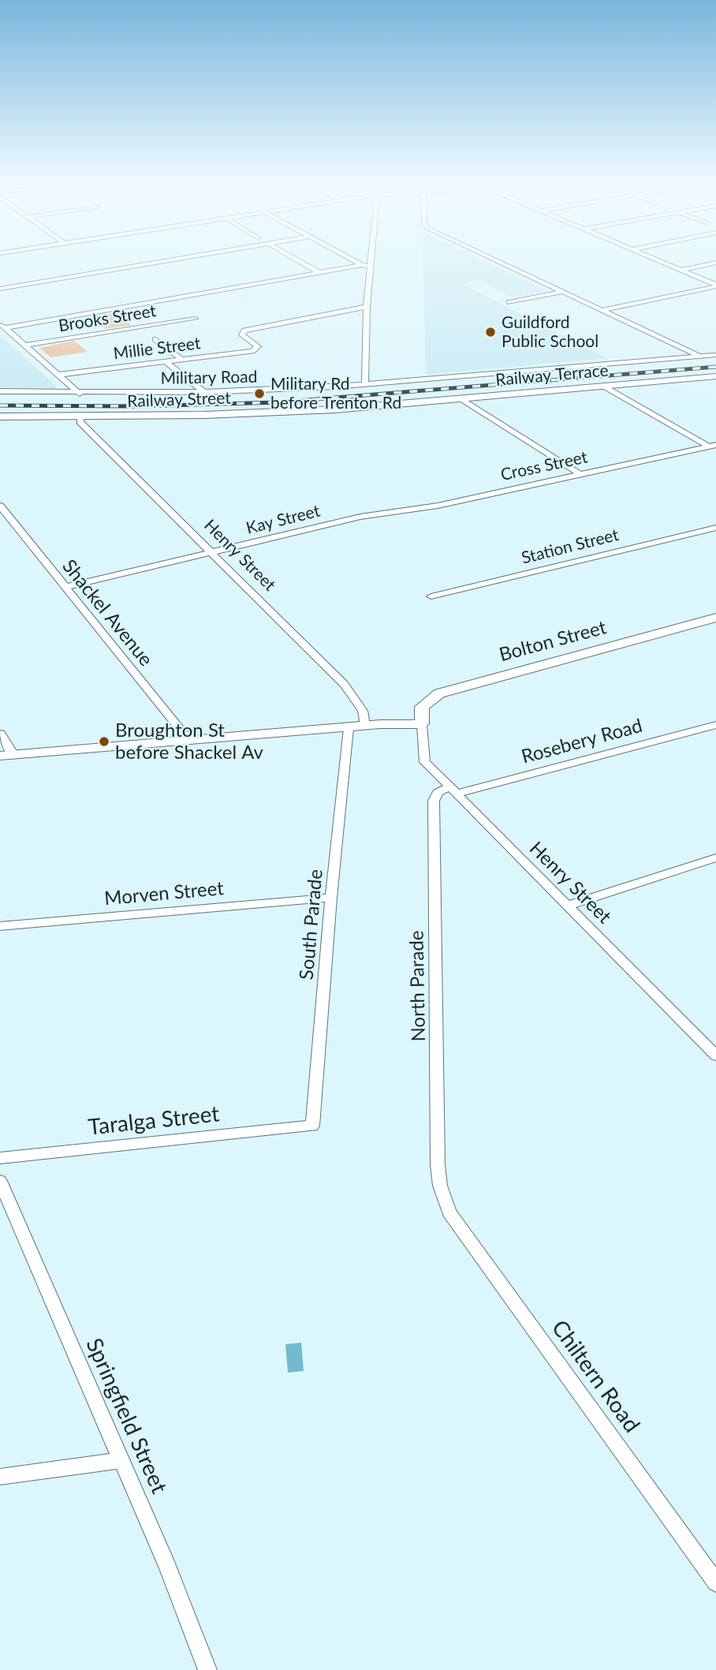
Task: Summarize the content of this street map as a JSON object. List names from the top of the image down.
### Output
{
  "streets": {
    "main road": ["Railway Terrace", "Railway Street", "Bolton Street"],
    "street": [
      "Brooks Street",
      "Millie Street",
      "Military Road",
      "Cross Street",
      "Kay Street",
      "Station Street",
      "Henry Street",
      "Shackel Avenue",
      "Rosebery Road",
      "Morven Street",
      "South Parade",
      "North Parade",
      "Taralga Street",
      "Chiltern Road",
      "Springfield Street"
    ]
  },
  "crossings": [
    ["Railway Terrace", "Railway Street"],
    ["Railway Street", "Henry Street"],
    ["Cross Street", "Kay Street"],
    ["Kay Street", "Henry Street"],
    ["Kay Street", "Shackel Avenue"],
    ["Henry Street", "Bolton Street"],
    ["Henry Street", "Rosebery Road"],
    ["Henry Street", "North Parade"],
    ["Rosebery Road", "North Parade"],
    ["Morven Street", "South Parade"],
    ["South Parade", "Taralga Street"],
    ["North Parade", "Chiltern Road"]
  ],
  "places": ["Guildford Public School", "Military Rd before Trenton Rd", "Broughton St before Shackel Av"]
}
